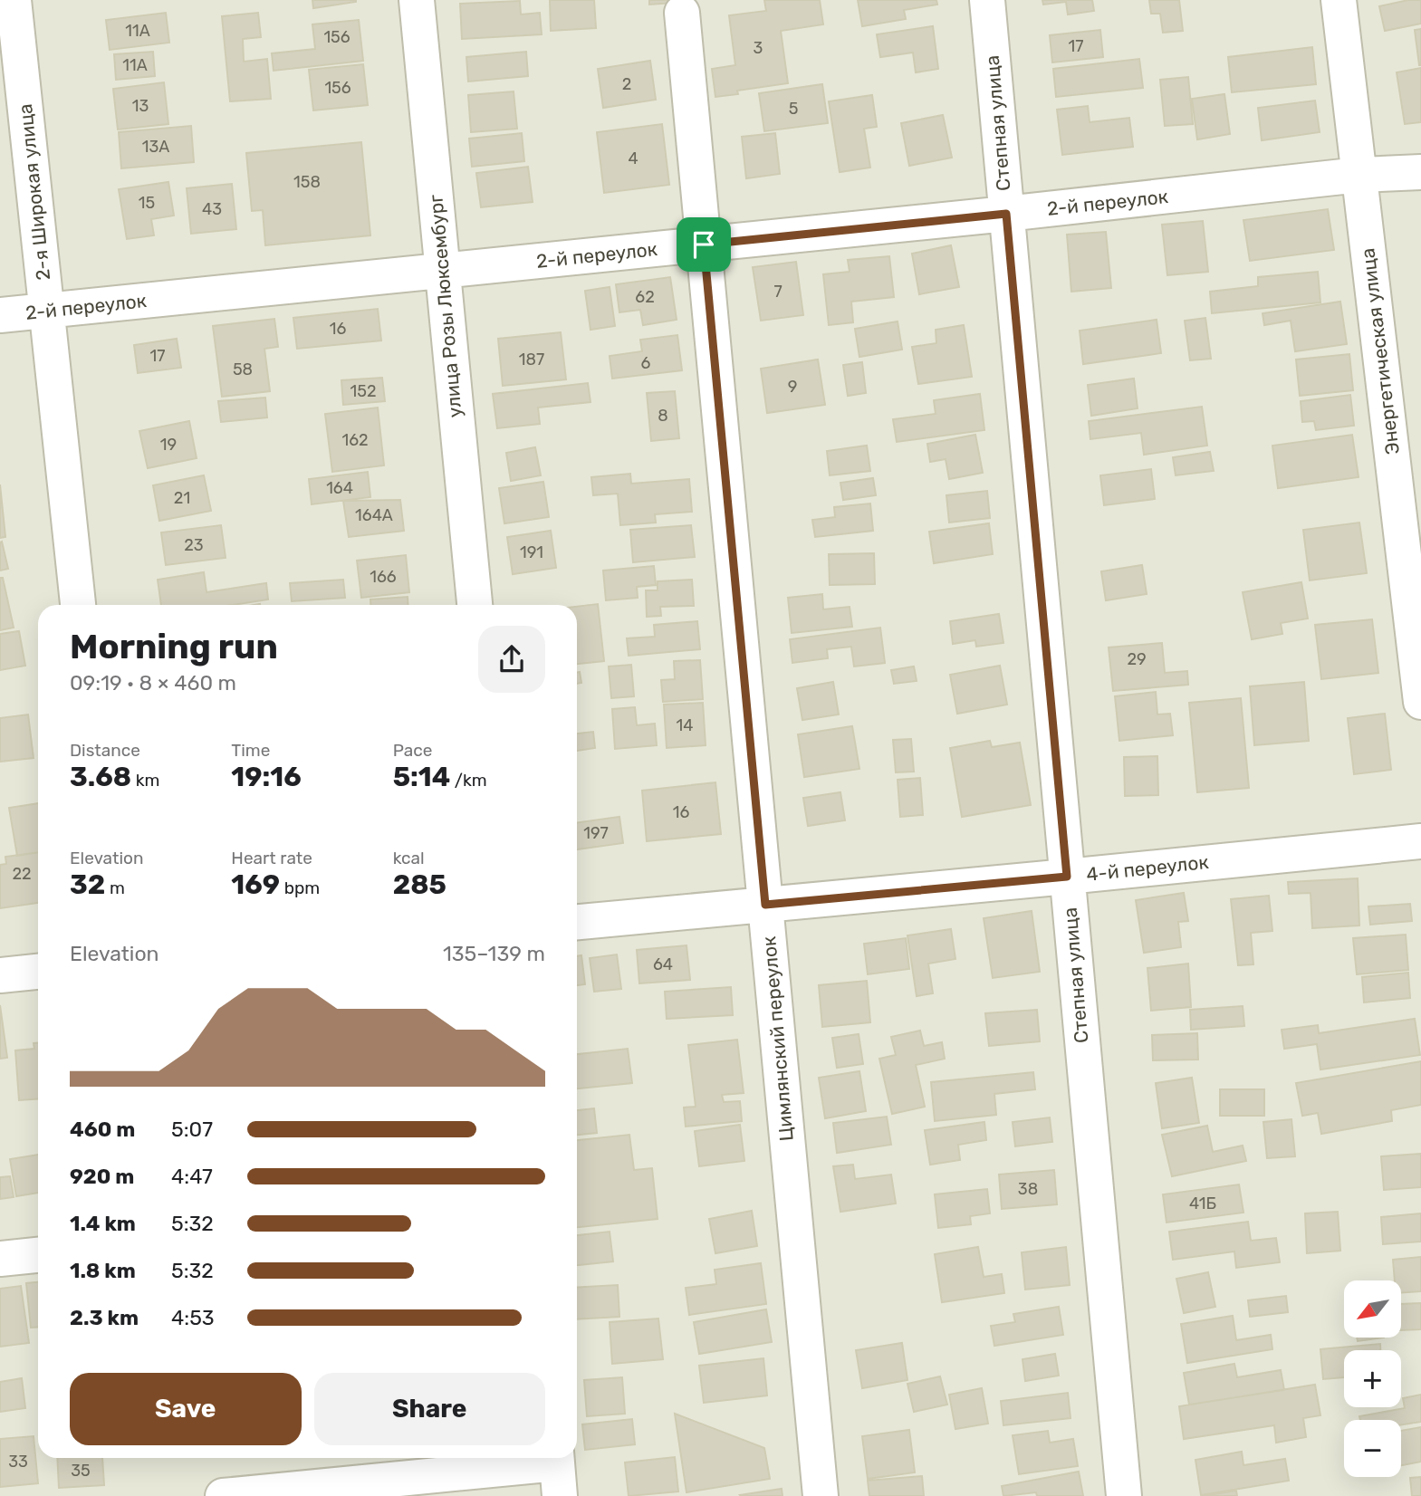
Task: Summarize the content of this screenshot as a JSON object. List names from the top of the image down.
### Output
{
  "streets": {
    "street": [
      "Степная улица",
      "2-я Широкая улица",
      "2-й переулок",
      "улица Розы Люксембург",
      "Энергетическая улица",
      "4-й переулок",
      "Цимлянский переулок"
    ]
  },
  "crossings": [
    ["Степная улица", "2-й переулок"],
    ["Степная улица", "4-й переулок"],
    ["2-я Широкая улица", "2-й переулок"],
    ["2-й переулок", "улица Розы Люксембург"],
    ["2-й переулок", "Энергетическая улица"],
    ["2-й переулок", "Цимлянский переулок"],
    ["4-й переулок", "Цимлянский переулок"]
  ],
  "house_numbers": [
    "11А",
    "156",
    "17",
    "3",
    "11А",
    "2",
    "156",
    "13",
    "5",
    "13А",
    "4",
    "158",
    "15",
    "43",
    "7",
    "62",
    "16",
    "17",
    "187",
    "6",
    "58",
    "9",
    "152",
    "8",
    "162",
    "19",
    "164",
    "21",
    "164А",
    "23",
    "191",
    "166",
    "29",
    "14",
    "16",
    "197",
    "22",
    "64",
    "38",
    "41Б",
    "33",
    "35"
  ],
  "north": "bottom left",
  "page": {
    "heading": ["Morning run", "09:19 · 8 × 460 m"],
    "stats": [
      ["Distance", "3.68 km"],
      ["Time", "19:16"],
      ["Pace", "5:14 /km"],
      ["Elevation", "32 m"],
      ["Heart rate", "169 bpm"],
      ["kcal", "285"]
    ],
    "chart": ["Elevation", "135–139 m"],
    "list": [
      {
        "name": "460 m",
        "note": "5:07"
      },
      {
        "name": "920 m",
        "note": "4:47"
      },
      {
        "name": "1.4 km",
        "note": "5:32"
      },
      {
        "name": "1.8 km",
        "note": "5:32"
      },
      {
        "name": "2.3 km",
        "note": "4:53"
      }
    ],
    "map_buttons": ["+", "−"],
    "buttons": ["Save", "Share"]
  }
}
